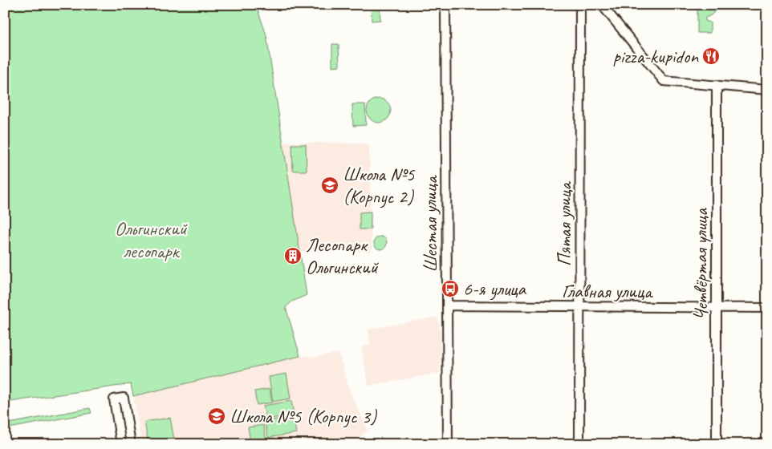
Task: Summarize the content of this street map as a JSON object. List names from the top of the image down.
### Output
{
  "streets": {
    "street": [
      "Шестая улица",
      "Пятая улица",
      "Четвёртая улица",
      "Главная улица"
    ]
  },
  "crossings": [
    ["Шестая улица", "Главная улица"],
    ["Пятая улица", "Главная улица"],
    ["Четвёртая улица", "Главная улица"]
  ],
  "parks": ["Ольгинский лесопарк"],
  "places": {
    "restaurant": ["pizza-kupidon"],
    "school or university": ["Школа №5 (Корпус 2)", "Школа №5 (Корпус 3)"],
    "building": ["Лесопарк Ольгинский"],
    "bus stop": ["6-я улица"]
  }
}
